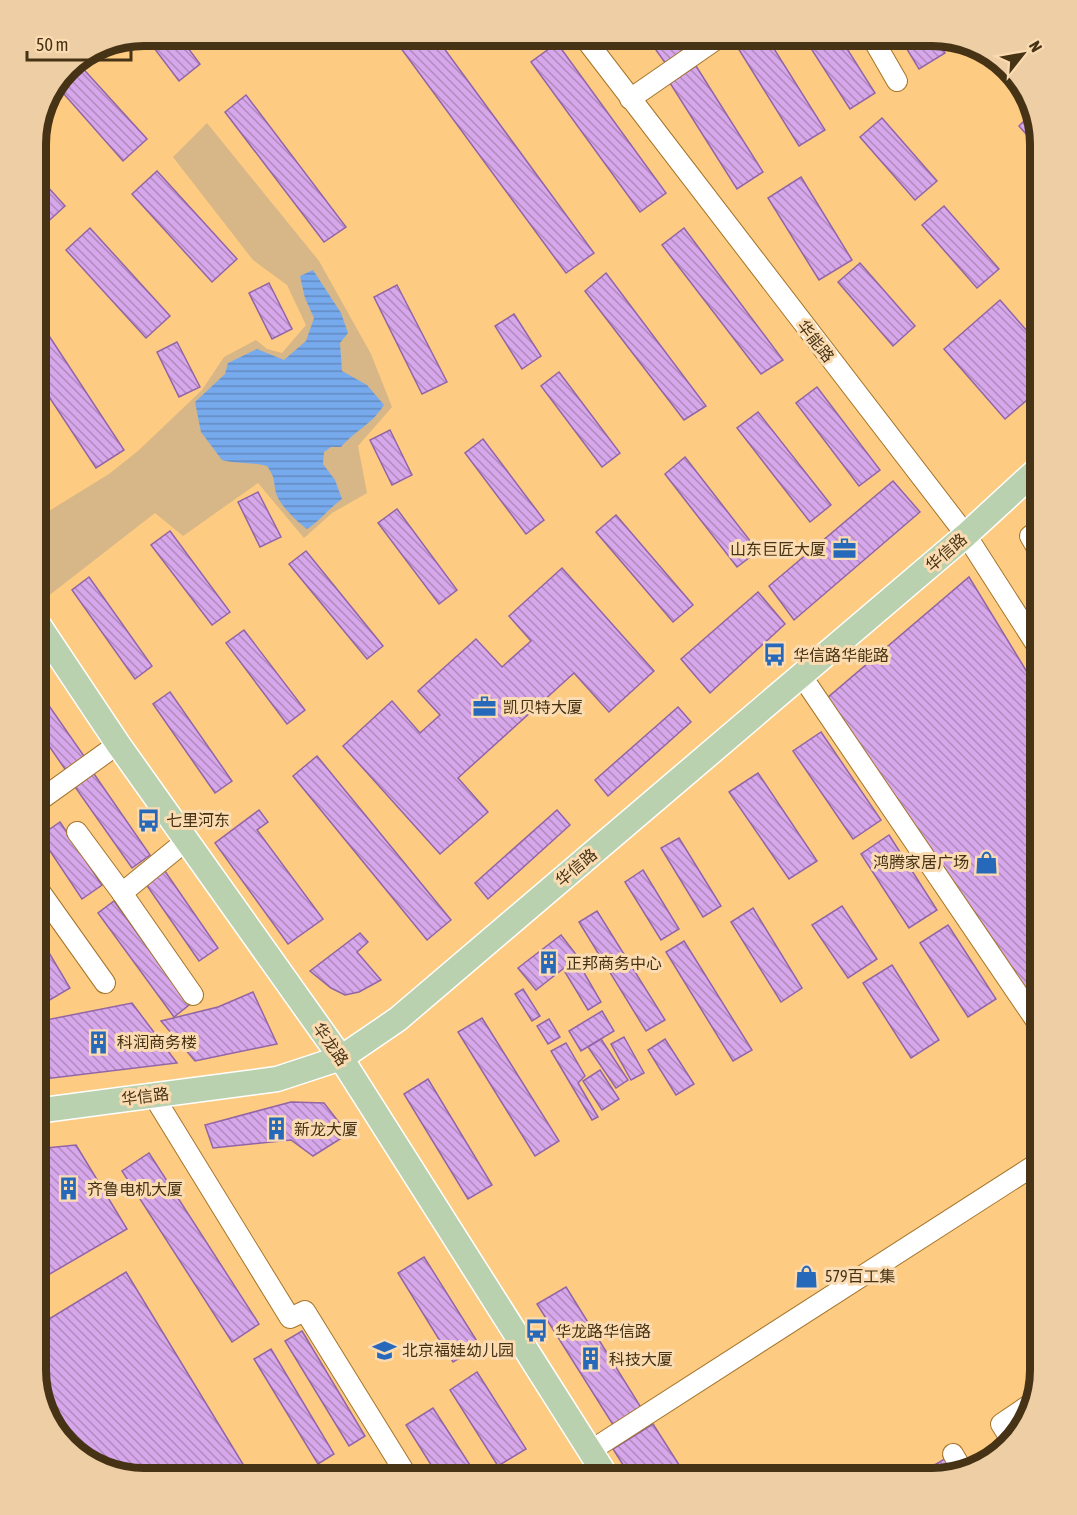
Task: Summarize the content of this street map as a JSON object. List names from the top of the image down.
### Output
{
  "streets": {
    "main road": ["华信路", "华龙路"],
    "street": ["华能路"]
  },
  "crossings": [
    ["华能路", "华信路"],
    ["华信路", "华龙路"]
  ],
  "places": {
    "office": ["山东巨匠大厦", "凯贝特大厦"],
    "bus stop": ["华信路华能路", "七里河东", "华龙路华信路"],
    "shop": ["鸿腾家居广场", "579百工集"],
    "building": [
      "正邦商务中心",
      "科润商务楼",
      "新龙大厦",
      "齐鲁电机大厦",
      "科技大厦"
    ],
    "school or university": ["北京福娃幼儿园"]
  },
  "scale_bar": "50 m",
  "north": "top right"
}
